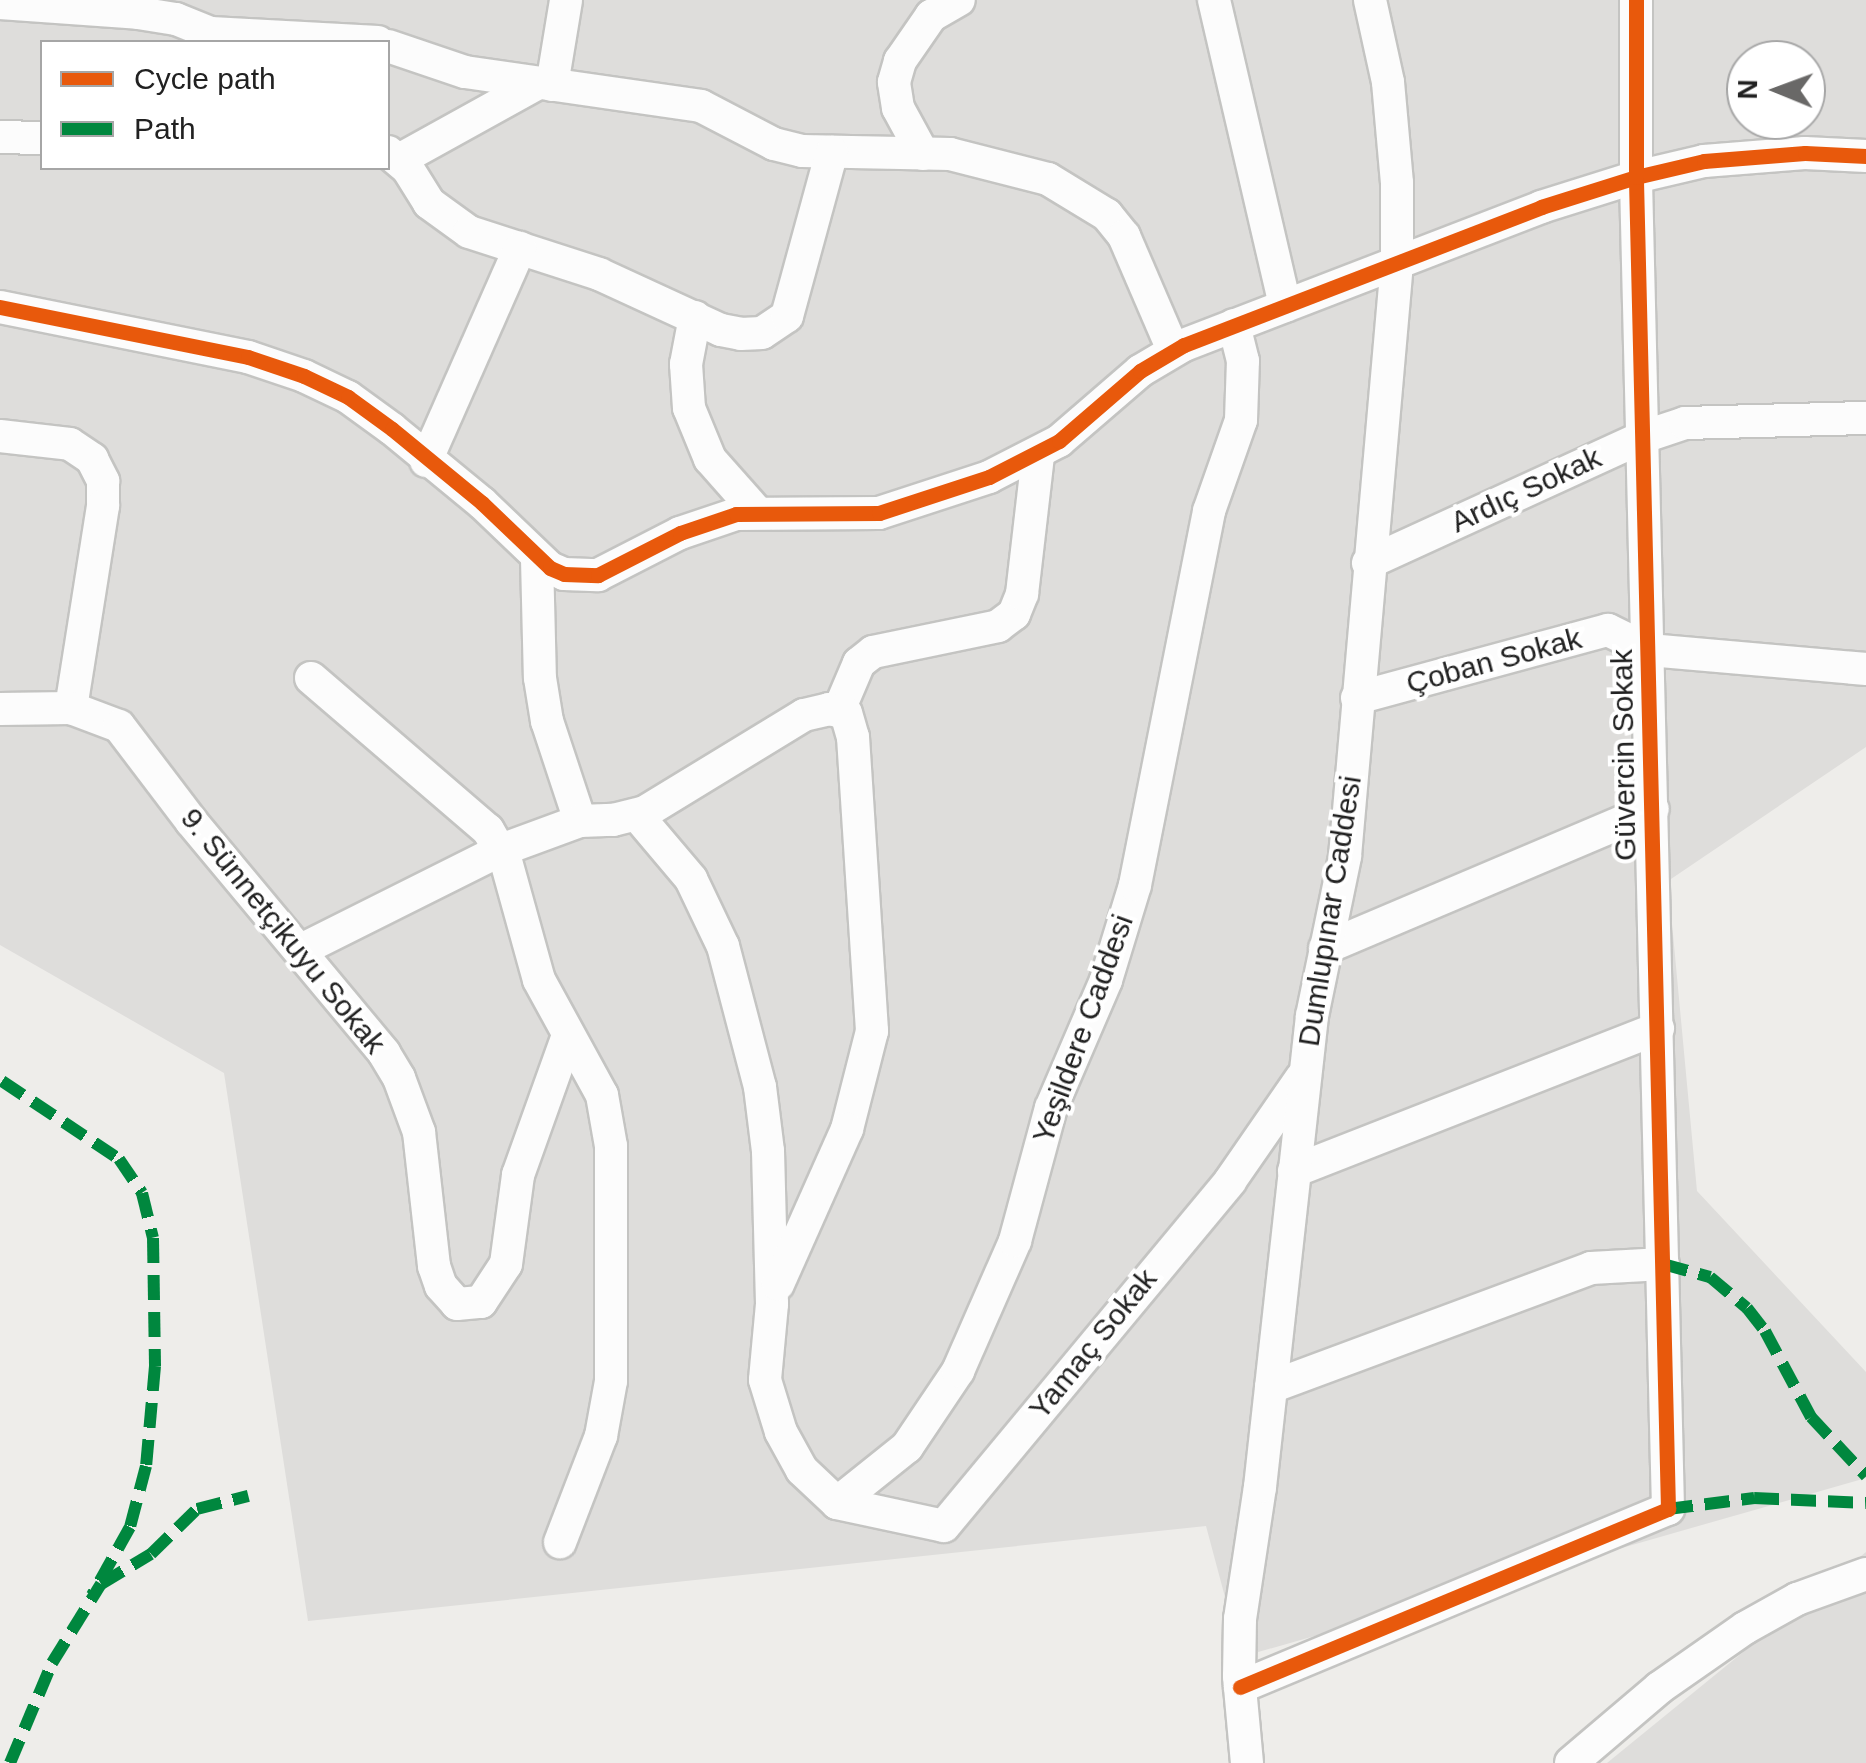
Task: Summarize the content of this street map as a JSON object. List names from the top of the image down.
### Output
{
  "streets": {
    "street": [
      "Ardıç Sokak",
      "Çoban Sokak",
      "Güvercin Sokak",
      "Dumlupınar Caddesi",
      "9. Sünnetçikuyu Sokak",
      "Yeşildere Caddesi",
      "Yamaç Sokak"
    ]
  },
  "crossings": [
    ["Ardıç Sokak", "Güvercin Sokak"],
    ["Ardıç Sokak", "Dumlupınar Caddesi"],
    ["Çoban Sokak", "Güvercin Sokak"],
    ["Çoban Sokak", "Dumlupınar Caddesi"],
    ["Güvercin Sokak", "Dumlupınar Caddesi"],
    ["Dumlupınar Caddesi", "Yamaç Sokak"],
    ["Yeşildere Caddesi", "Yamaç Sokak"]
  ],
  "legend": ["Cycle path", "Path"],
  "north": "left"
}
